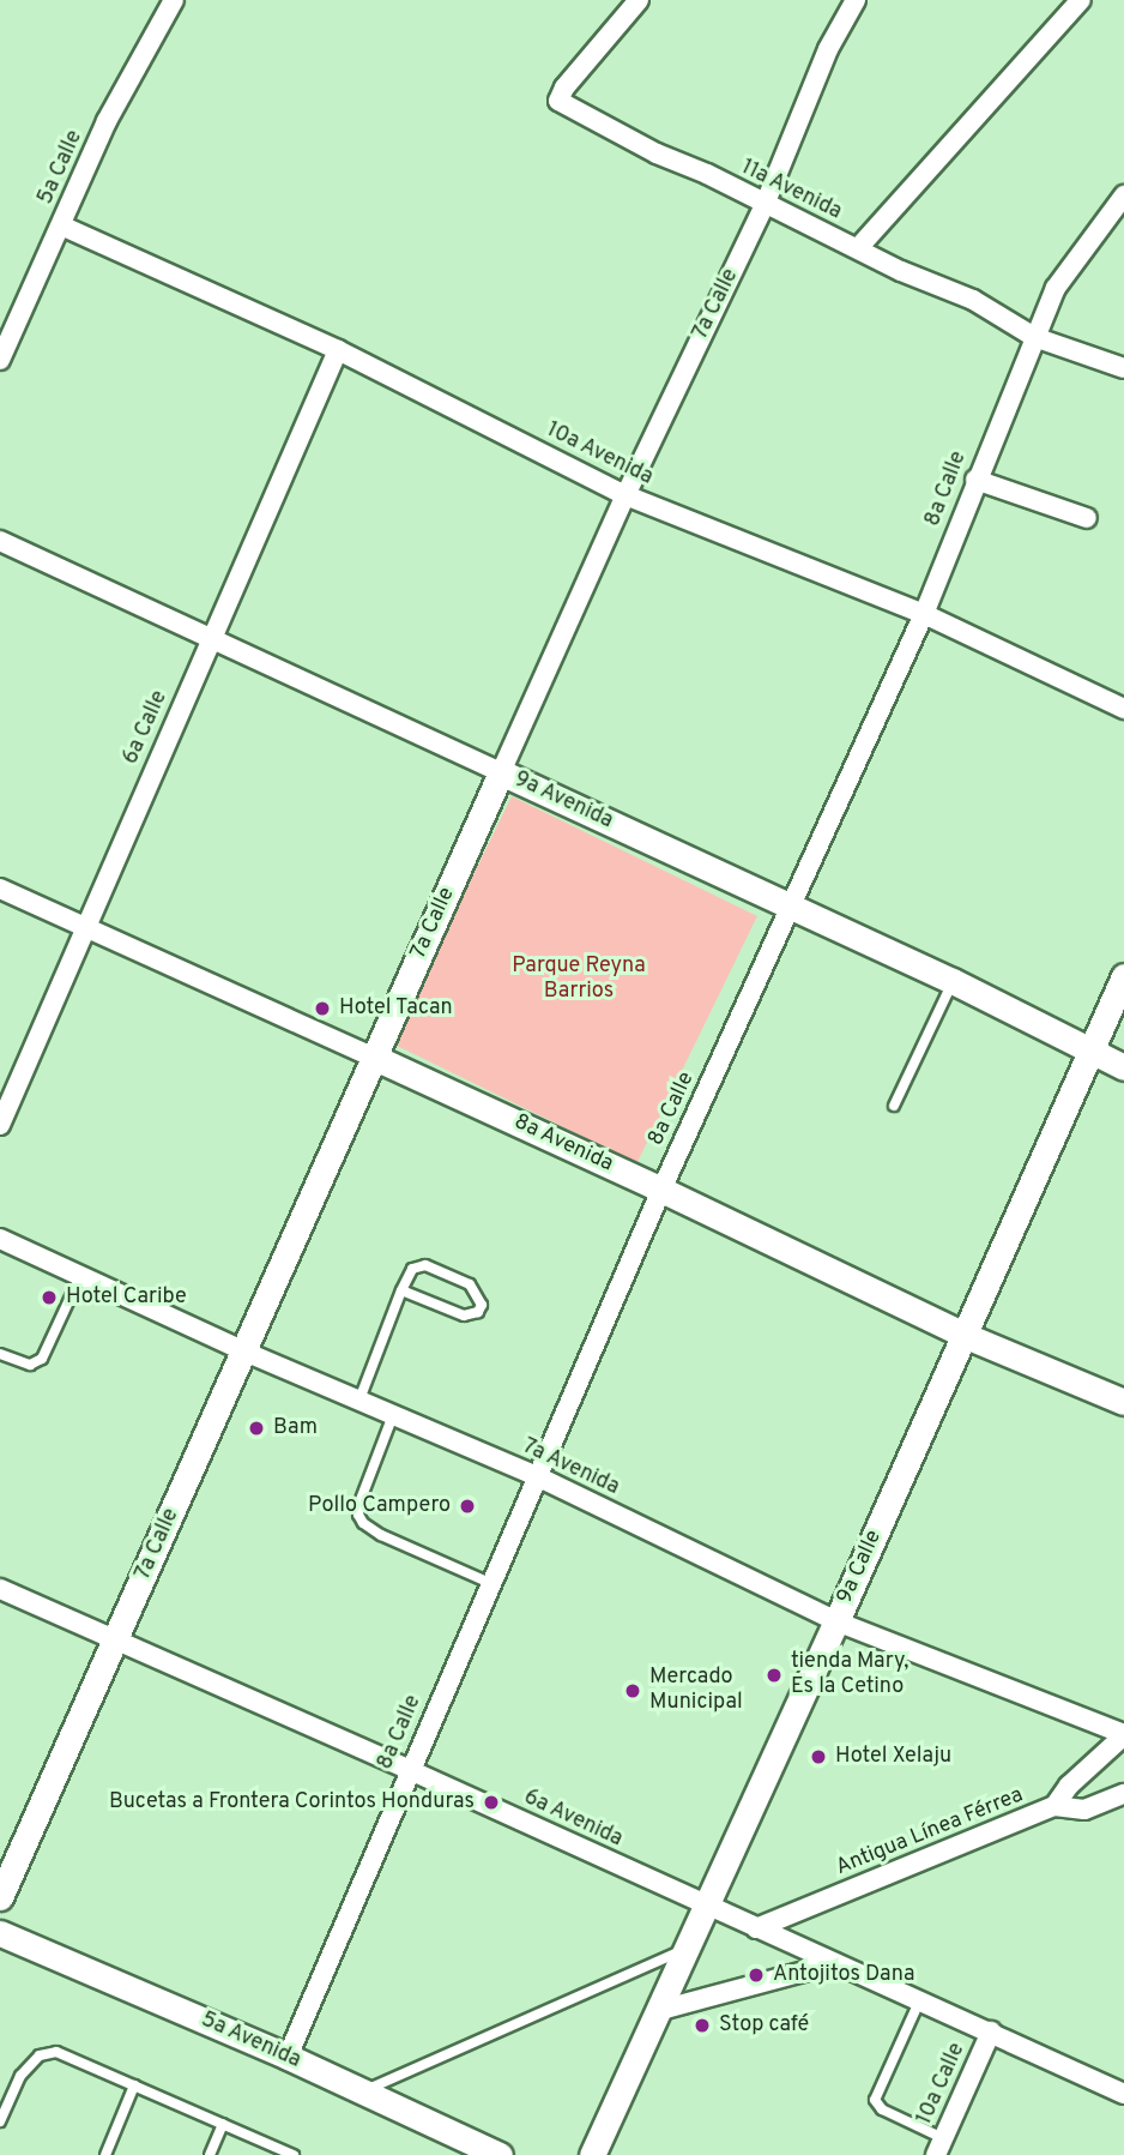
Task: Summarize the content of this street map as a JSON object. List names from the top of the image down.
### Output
{
  "streets": {
    "street": [
      "5a Calle",
      "11a Avenida",
      "7a Calle",
      "10a Avenida",
      "8a Calle",
      "6a Calle",
      "9a Avenida",
      "8a Avenida",
      "7a Avenida",
      "9a Calle",
      "6a Avenida",
      "Antigua Línea Férrea",
      "5a Avenida",
      "10a Calle"
    ]
  },
  "crossings": [
    ["5a Calle", "10a Avenida"],
    ["11a Avenida", "7a Calle"],
    ["11a Avenida", "8a Calle"],
    ["7a Calle", "10a Avenida"],
    ["7a Calle", "9a Avenida"],
    ["7a Calle", "8a Avenida"],
    ["7a Calle", "7a Avenida"],
    ["7a Calle", "6a Avenida"],
    ["10a Avenida", "8a Calle"],
    ["10a Avenida", "6a Calle"],
    ["8a Calle", "9a Avenida"],
    ["8a Calle", "8a Avenida"],
    ["8a Calle", "7a Avenida"],
    ["8a Calle", "6a Avenida"],
    ["8a Calle", "5a Avenida"],
    ["6a Calle", "9a Avenida"],
    ["6a Calle", "8a Avenida"],
    ["9a Avenida", "9a Calle"],
    ["8a Avenida", "9a Calle"],
    ["7a Avenida", "9a Calle"],
    ["9a Calle", "6a Avenida"],
    ["6a Avenida", "Antigua Línea Férrea"],
    ["6a Avenida", "10a Calle"]
  ],
  "parks": ["Parque Reyna Barrios"],
  "places": [
    "Hotel Tacan",
    "Hotel Caribe",
    "Bam",
    "Pollo Campero",
    "tienda Mary, Es la Cetino",
    "Mercado Municipal",
    "Hotel Xelaju",
    "Bucetas a Frontera Corintos Honduras",
    "Antojitos Dana",
    "Stop café"
  ]
}
